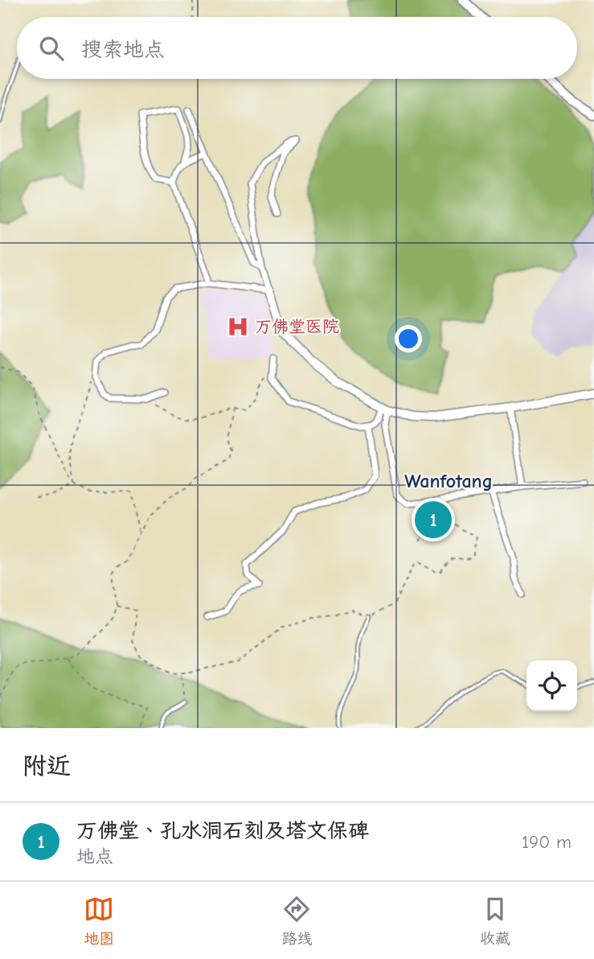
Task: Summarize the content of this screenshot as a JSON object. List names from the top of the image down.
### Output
{
  "districts": ["Wanfotang"],
  "places": {
    "hospital": ["万佛堂医院"]
  },
  "page": {
    "search": "搜索地点",
    "pins": "1",
    "heading": "附近",
    "list": [
      {
        "mark": "1",
        "name": "万佛堂、孔水洞石刻及塔文保碑",
        "note": "地点",
        "value": "190 m"
      }
    ],
    "nav": ["地图", "路线", "收藏"]
  }
}
